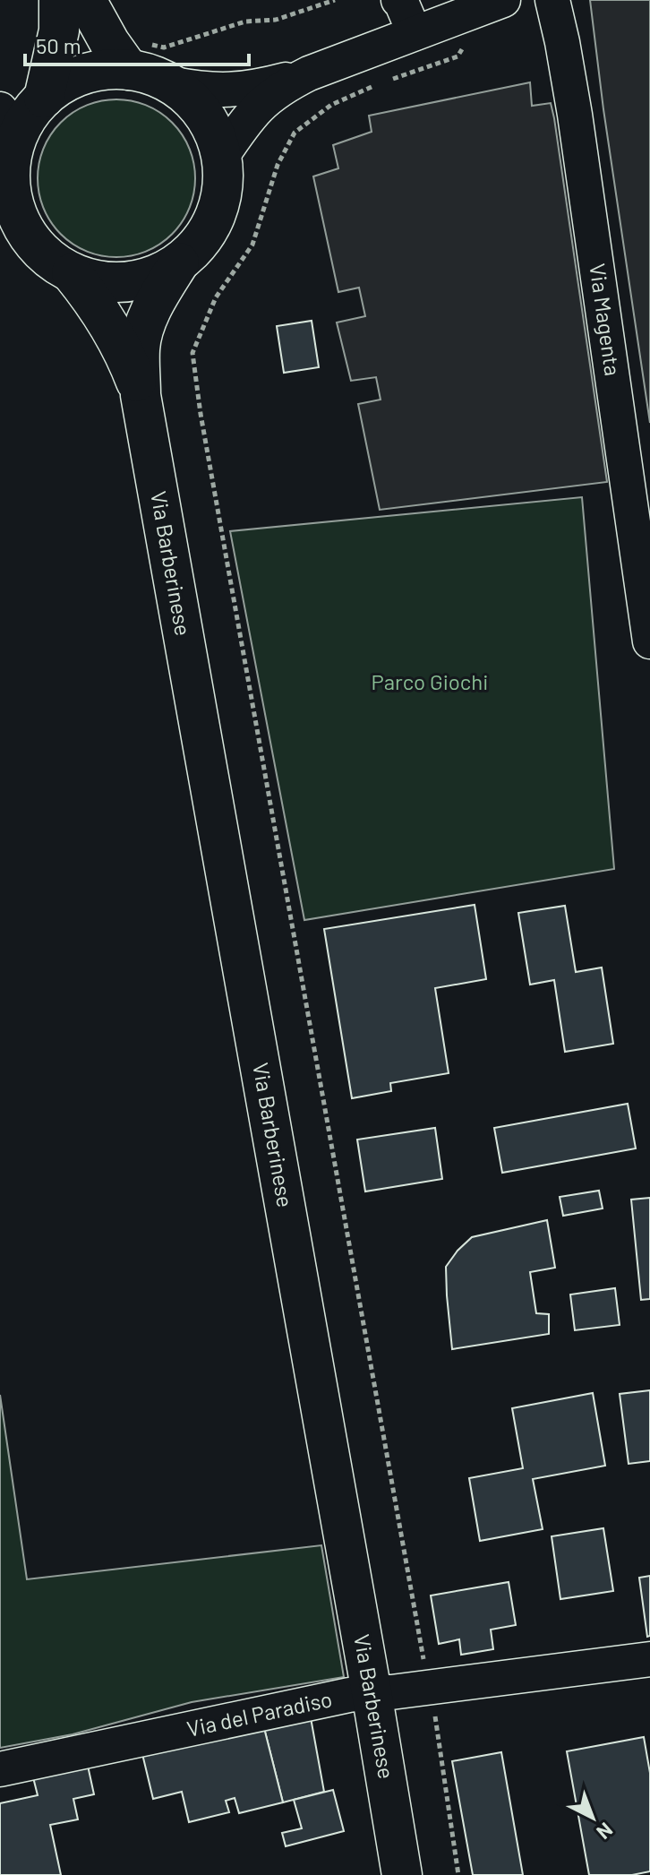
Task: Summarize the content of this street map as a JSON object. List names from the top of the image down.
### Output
{
  "streets": {
    "main road": ["Via Barberinese"],
    "street": ["Via Magenta", "Via del Paradiso"]
  },
  "crossings": [
    ["Via Barberinese", "Via del Paradiso"]
  ],
  "parks": ["Parco Giochi"],
  "scale_bar": "50 m",
  "north": "bottom right"
}
